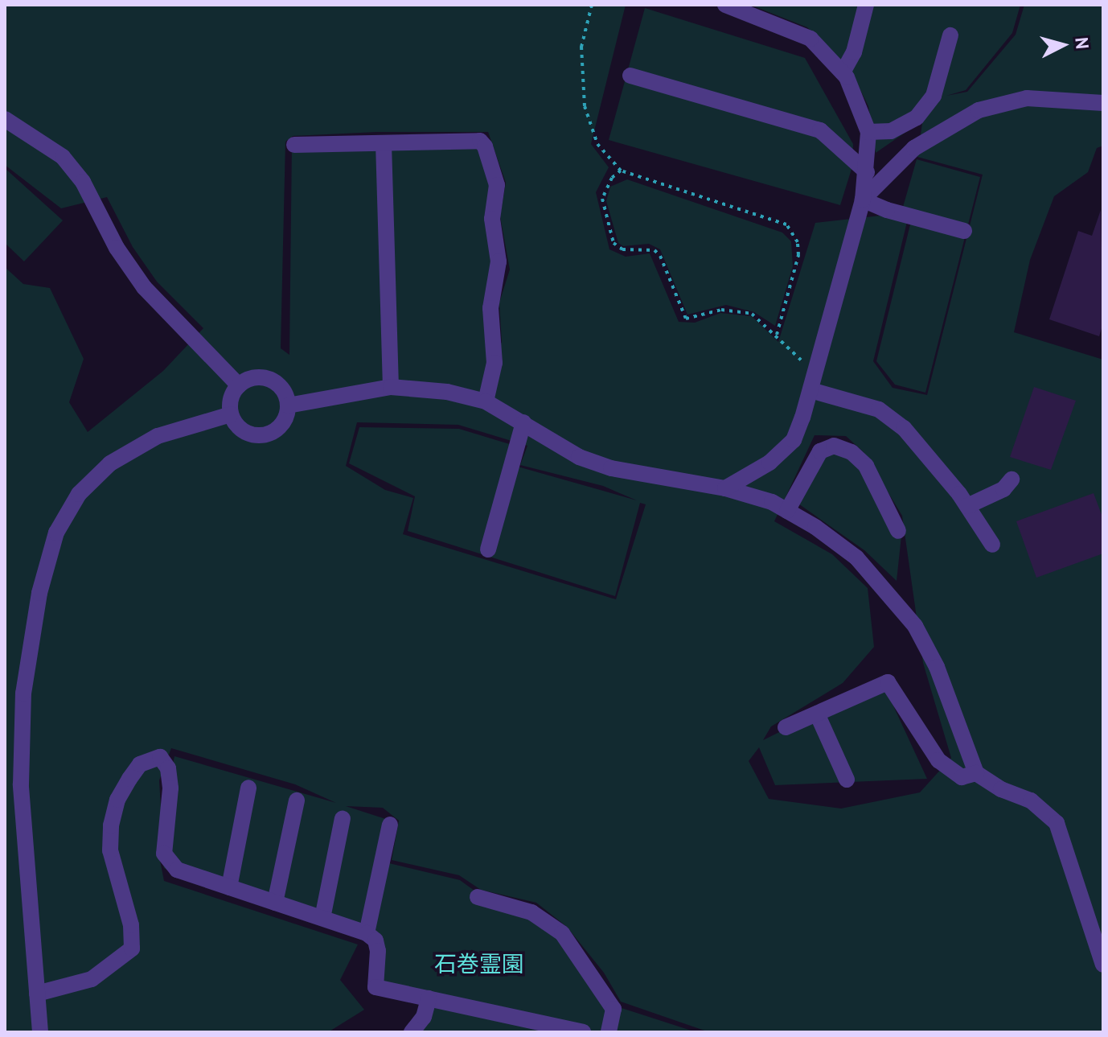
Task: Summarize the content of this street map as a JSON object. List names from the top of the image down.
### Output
{
  "parks": ["石巻霊園"],
  "north": "right"
}
